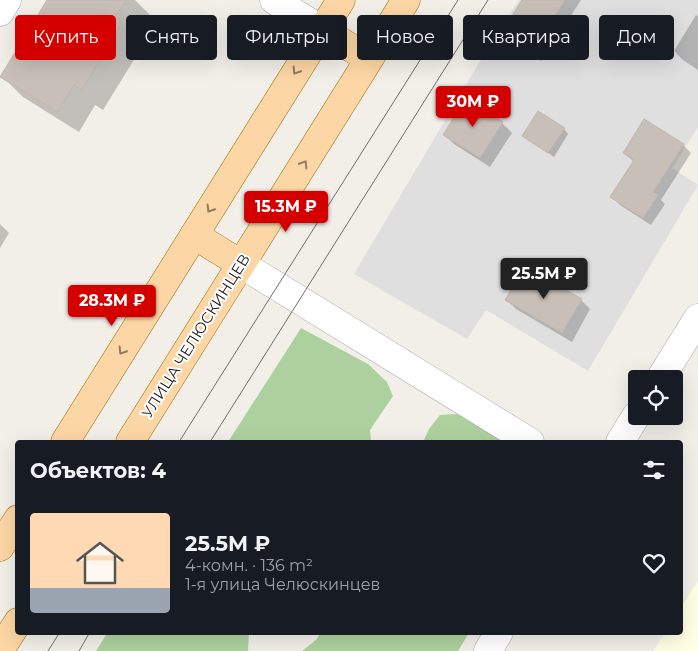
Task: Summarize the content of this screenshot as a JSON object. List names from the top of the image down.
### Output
{
  "streets": {
    "main road": ["УЛИЦА ЧЕЛЮСКИНЦЕВ"]
  },
  "page": {
    "chip": [
      "Купить",
      "Снять",
      "Фильтры",
      "Новое",
      "Квартира",
      "Дом"
    ],
    "price": [
      "30M ₽",
      "15.3M ₽",
      "25.5M ₽",
      "28.3M ₽"
    ],
    "heading": "Объектов: 4",
    "list": [
      {
        "name": "25.5M ₽",
        "note": "4-комн. · 136 m² · 1-я улица Челюскинцев"
      }
    ]
  }
}
